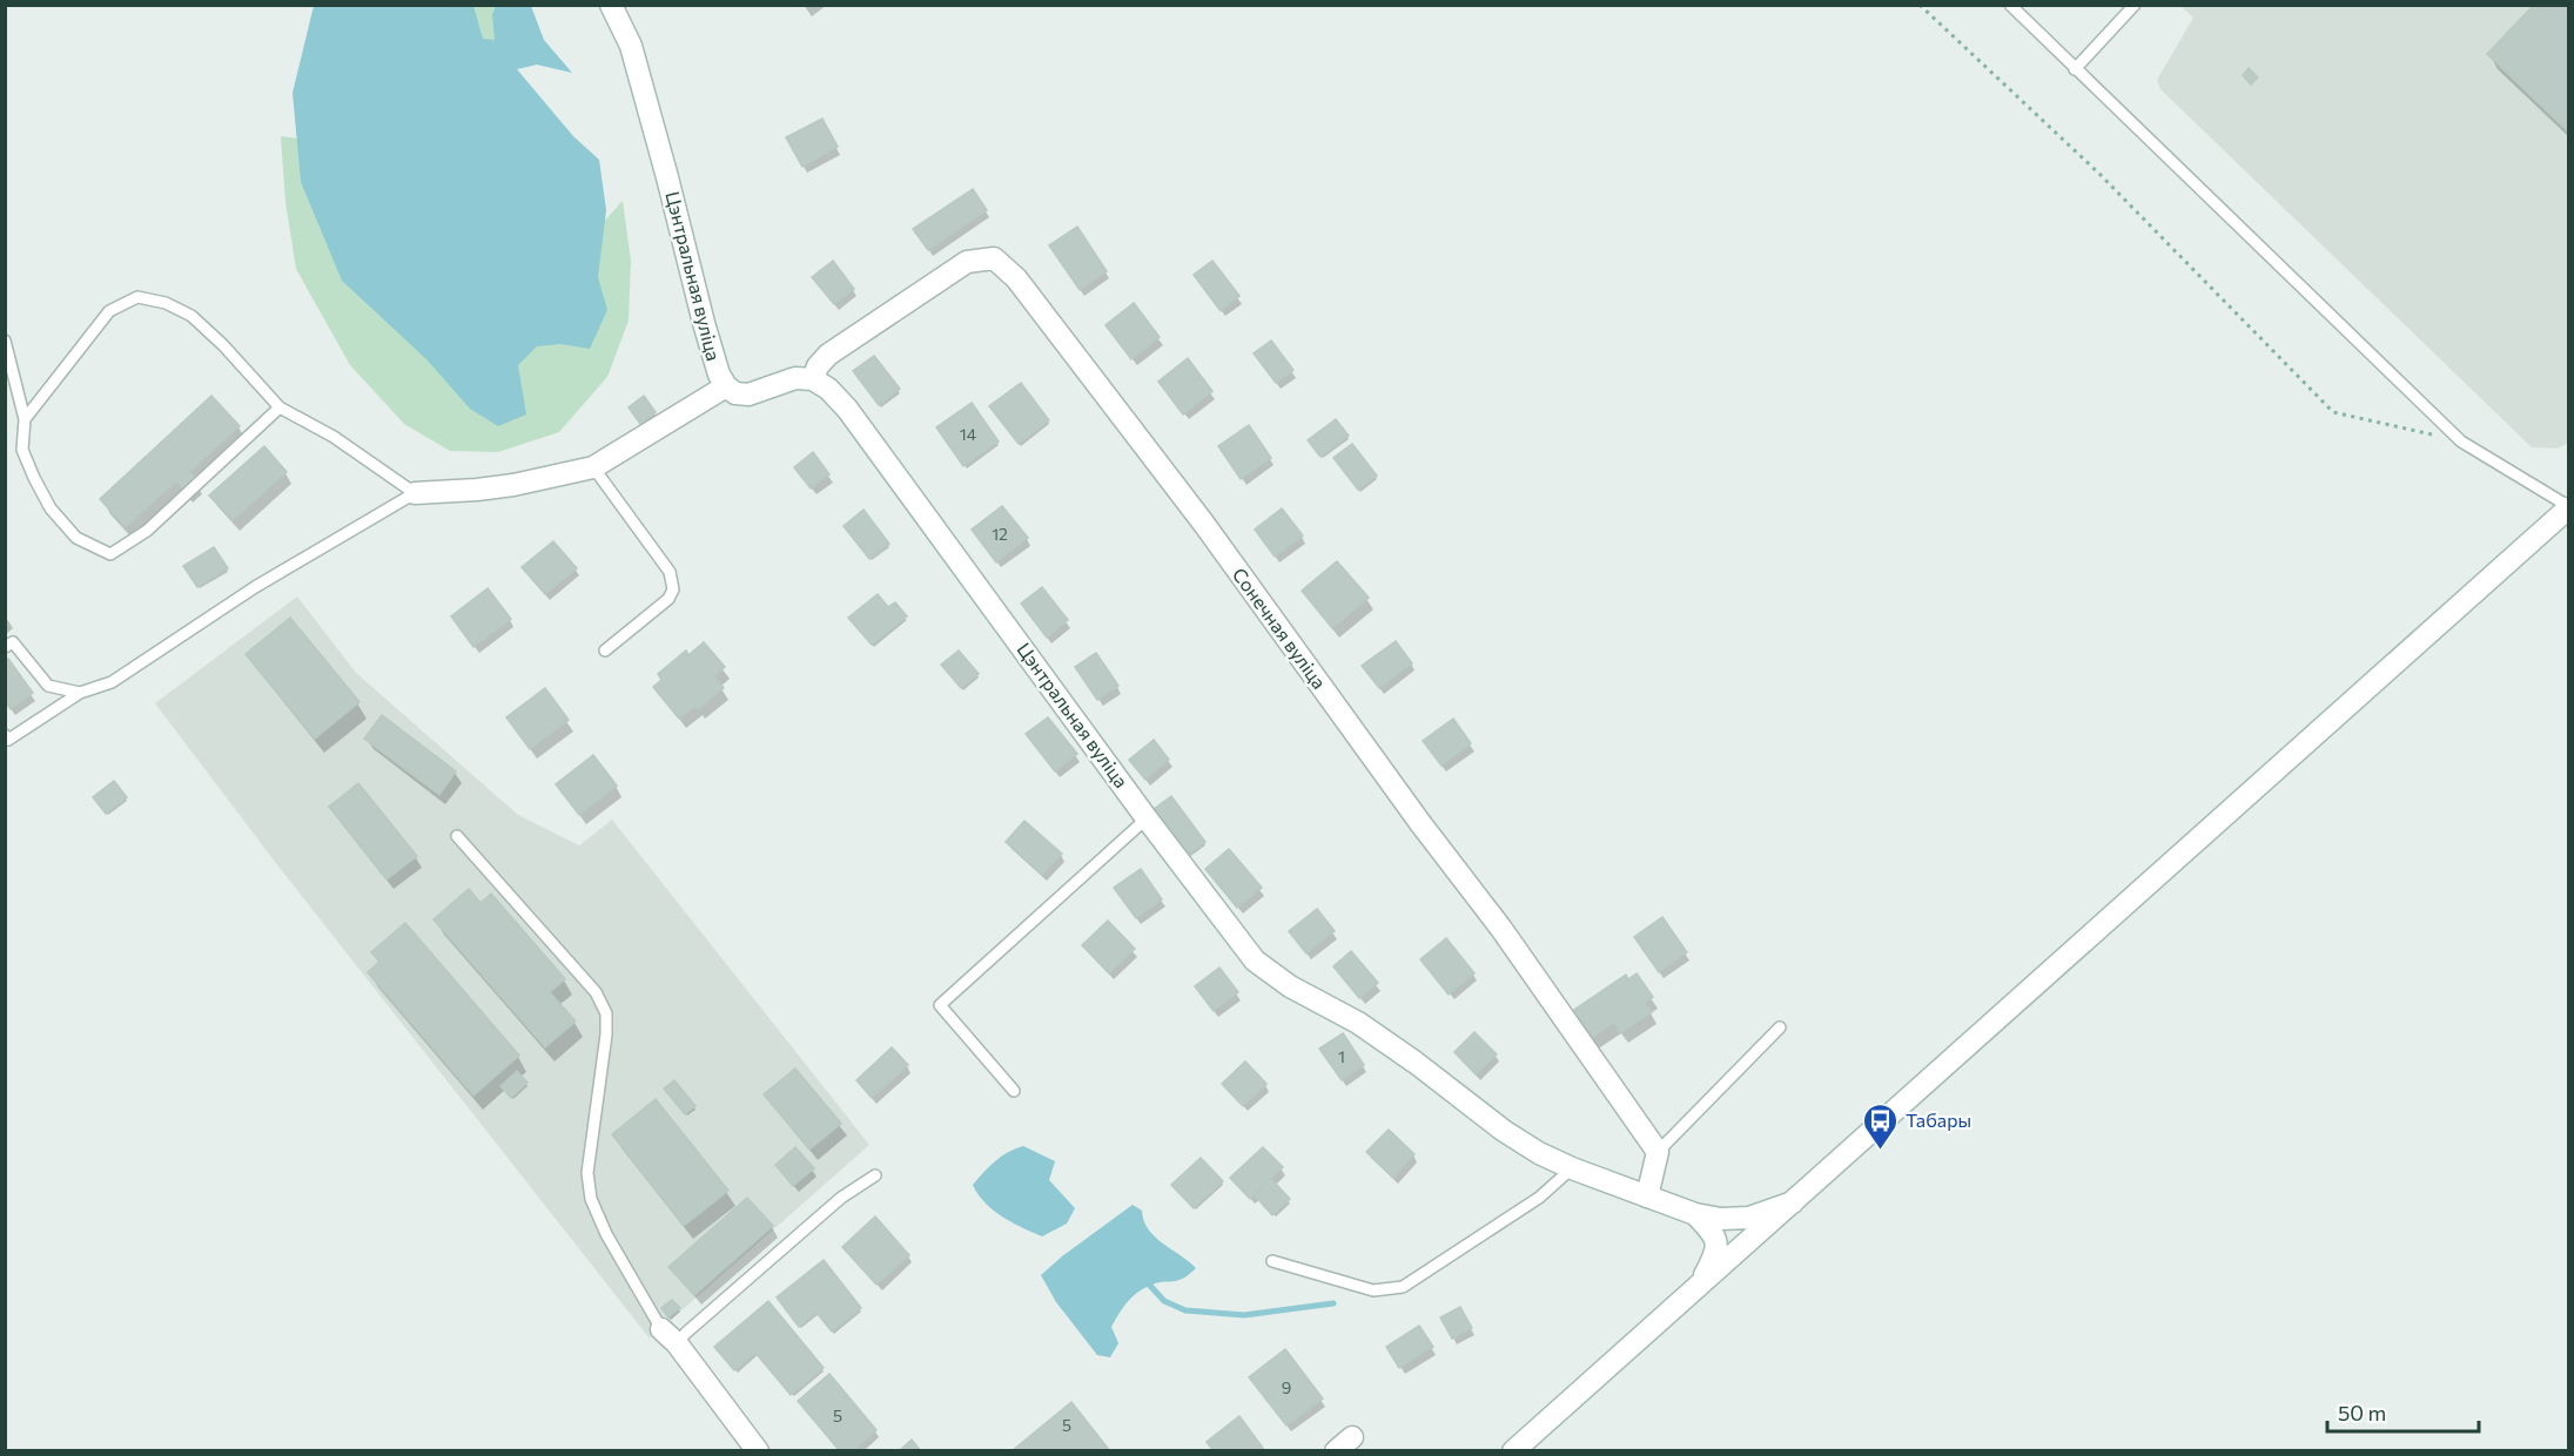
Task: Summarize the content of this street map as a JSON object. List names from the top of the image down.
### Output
{
  "streets": {
    "street": ["Цэнтральная вуліца", "Сонечная вуліца"]
  },
  "crossings": [
    ["Цэнтральная вуліца", "Сонечная вуліца"]
  ],
  "places": {
    "bus stop": ["Табары"]
  },
  "house_numbers": [
    "14",
    "12",
    "1",
    "9",
    "5",
    "5"
  ],
  "scale_bar": "50 m"
}
